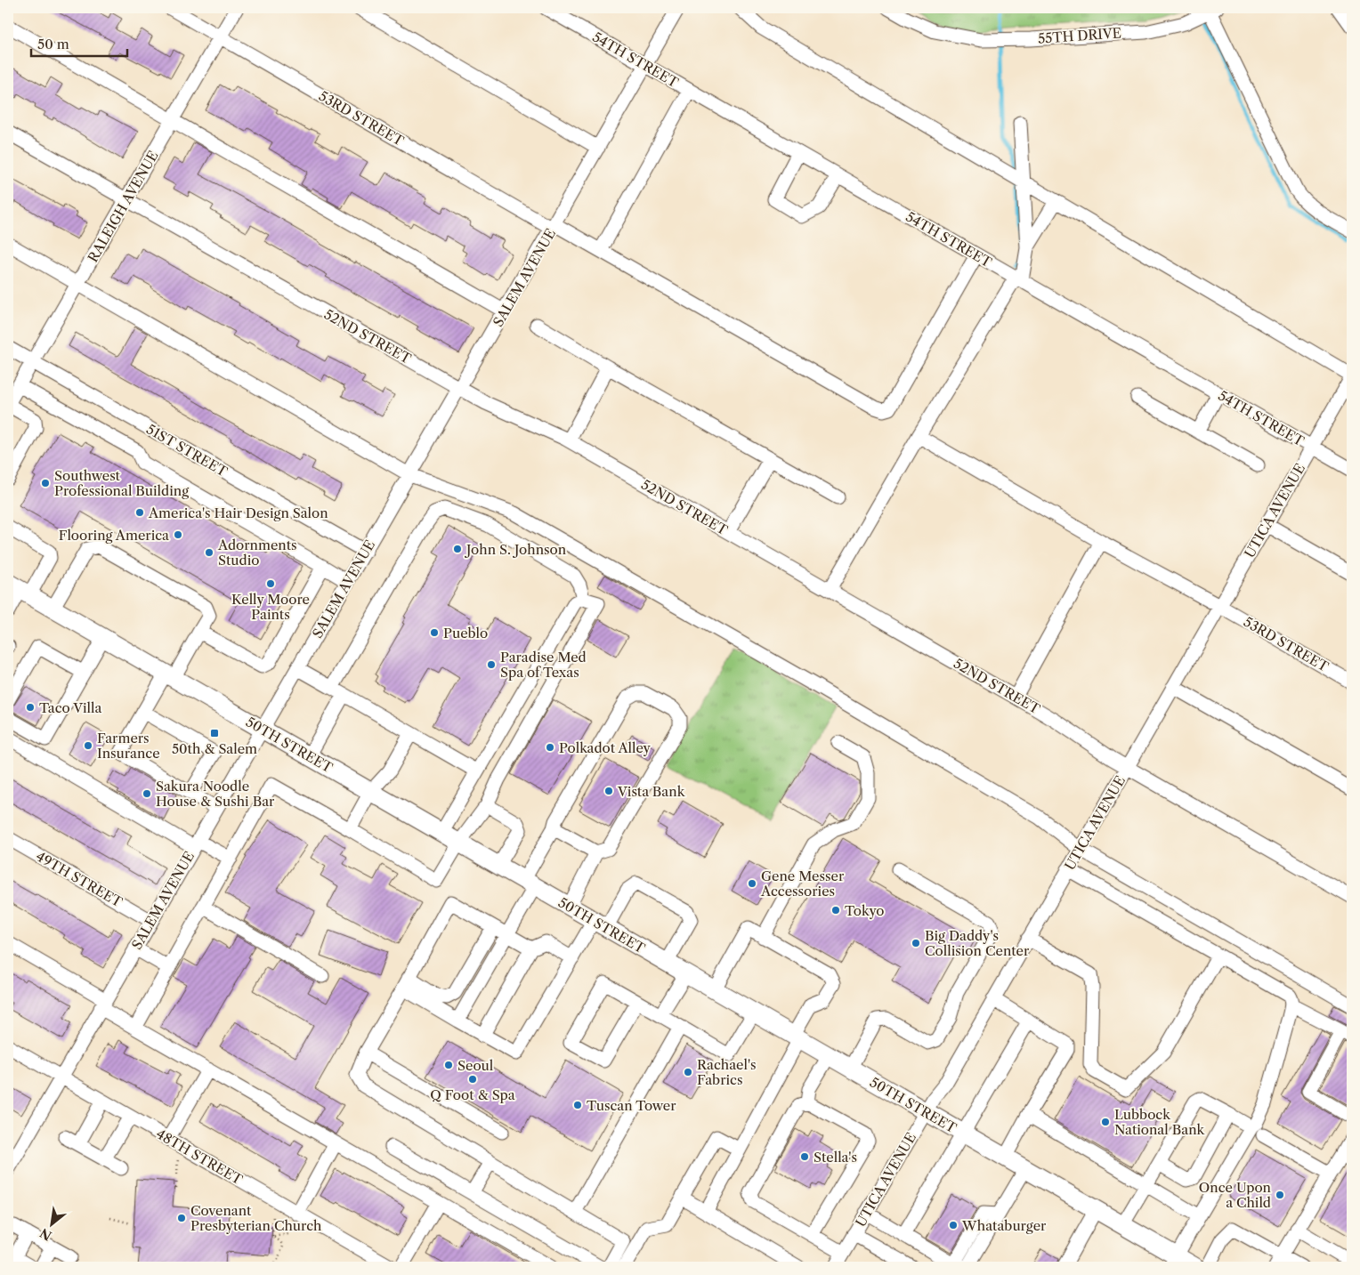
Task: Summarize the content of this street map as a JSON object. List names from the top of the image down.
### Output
{
  "streets": {
    "main road": ["50TH STREET"],
    "street": [
      "55TH DRIVE",
      "54TH STREET",
      "53RD STREET",
      "RALEIGH AVENUE",
      "SALEM AVENUE",
      "52ND STREET",
      "51ST STREET",
      "UTICA AVENUE",
      "49TH STREET",
      "48TH STREET"
    ]
  },
  "crossings": [
    ["54TH STREET", "53RD STREET"],
    ["54TH STREET", "SALEM AVENUE"],
    ["54TH STREET", "UTICA AVENUE"],
    ["53RD STREET", "RALEIGH AVENUE"],
    ["53RD STREET", "SALEM AVENUE"],
    ["53RD STREET", "UTICA AVENUE"],
    ["RALEIGH AVENUE", "52ND STREET"],
    ["RALEIGH AVENUE", "51ST STREET"],
    ["SALEM AVENUE", "52ND STREET"],
    ["SALEM AVENUE", "51ST STREET"],
    ["SALEM AVENUE", "50TH STREET"],
    ["SALEM AVENUE", "49TH STREET"],
    ["SALEM AVENUE", "48TH STREET"],
    ["52ND STREET", "UTICA AVENUE"],
    ["UTICA AVENUE", "50TH STREET"]
  ],
  "places": {
    "other": [
      "Southwest Professional Building",
      "America's Hair Design Salon",
      "Flooring America",
      "John S. Johnson",
      "Adornments Studio",
      "Kelly Moore Paints",
      "Pueblo",
      "Paradise Med Spa of Texas",
      "Taco Villa",
      "Farmers Insurance",
      "Polkadot Alley",
      "Vista Bank",
      "Sakura Noodle House & Sushi Bar",
      "Gene Messer Accessories",
      "Tokyo",
      "Big Daddy's Collision Center",
      "Seoul",
      "Rachael's Fabrics",
      "Q Foot & Spa",
      "Tuscan Tower",
      "Lubbock National Bank",
      "Stella's",
      "Once Upon a Child",
      "Covenant Presbyterian Church",
      "Whataburger"
    ],
    "transit": ["50th & Salem"]
  },
  "scale_bar": "50 m",
  "north": "bottom left"
}
